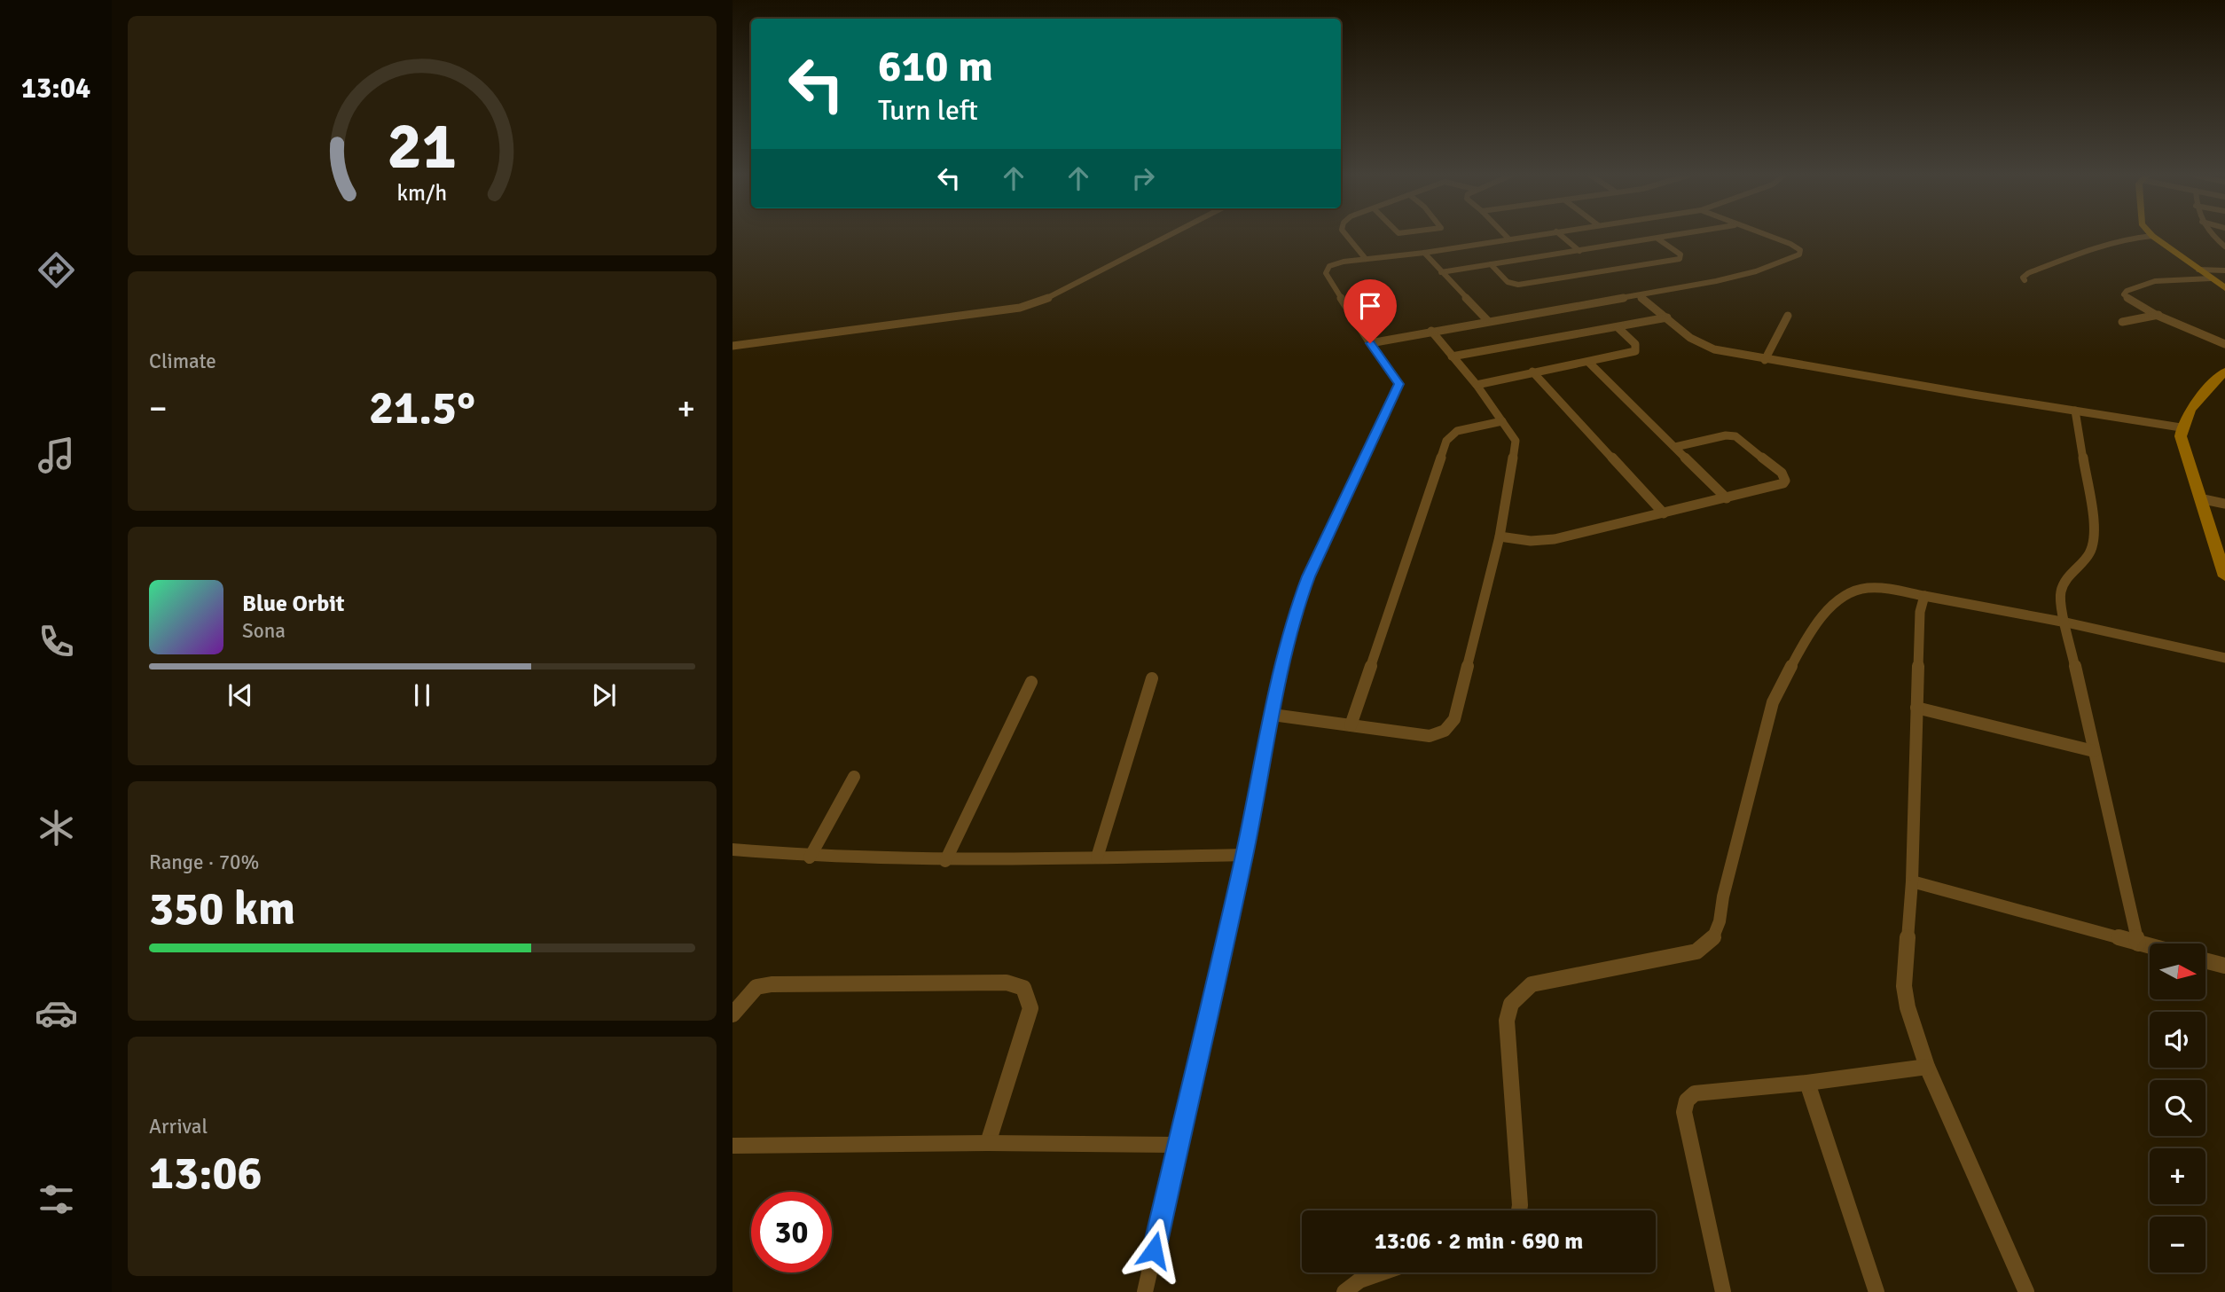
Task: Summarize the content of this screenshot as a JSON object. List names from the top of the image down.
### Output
{
  "north": "right",
  "page": {
    "tabs": "13:04",
    "turn": ["610 m", "Turn left"],
    "tile": [
      "Climate",
      ["Range · 70%", "350 km"],
      ["Arrival", "13:06"]
    ],
    "heat": ["−", "21.5°", "+"],
    "song": ["Blue Orbit", "Sona"],
    "map_buttons": ["+", "−"],
    "limit": "30",
    "trip": "13:06 · 2 min · 690 m",
    "gauge": ["21", "km/h"]
  }
}
